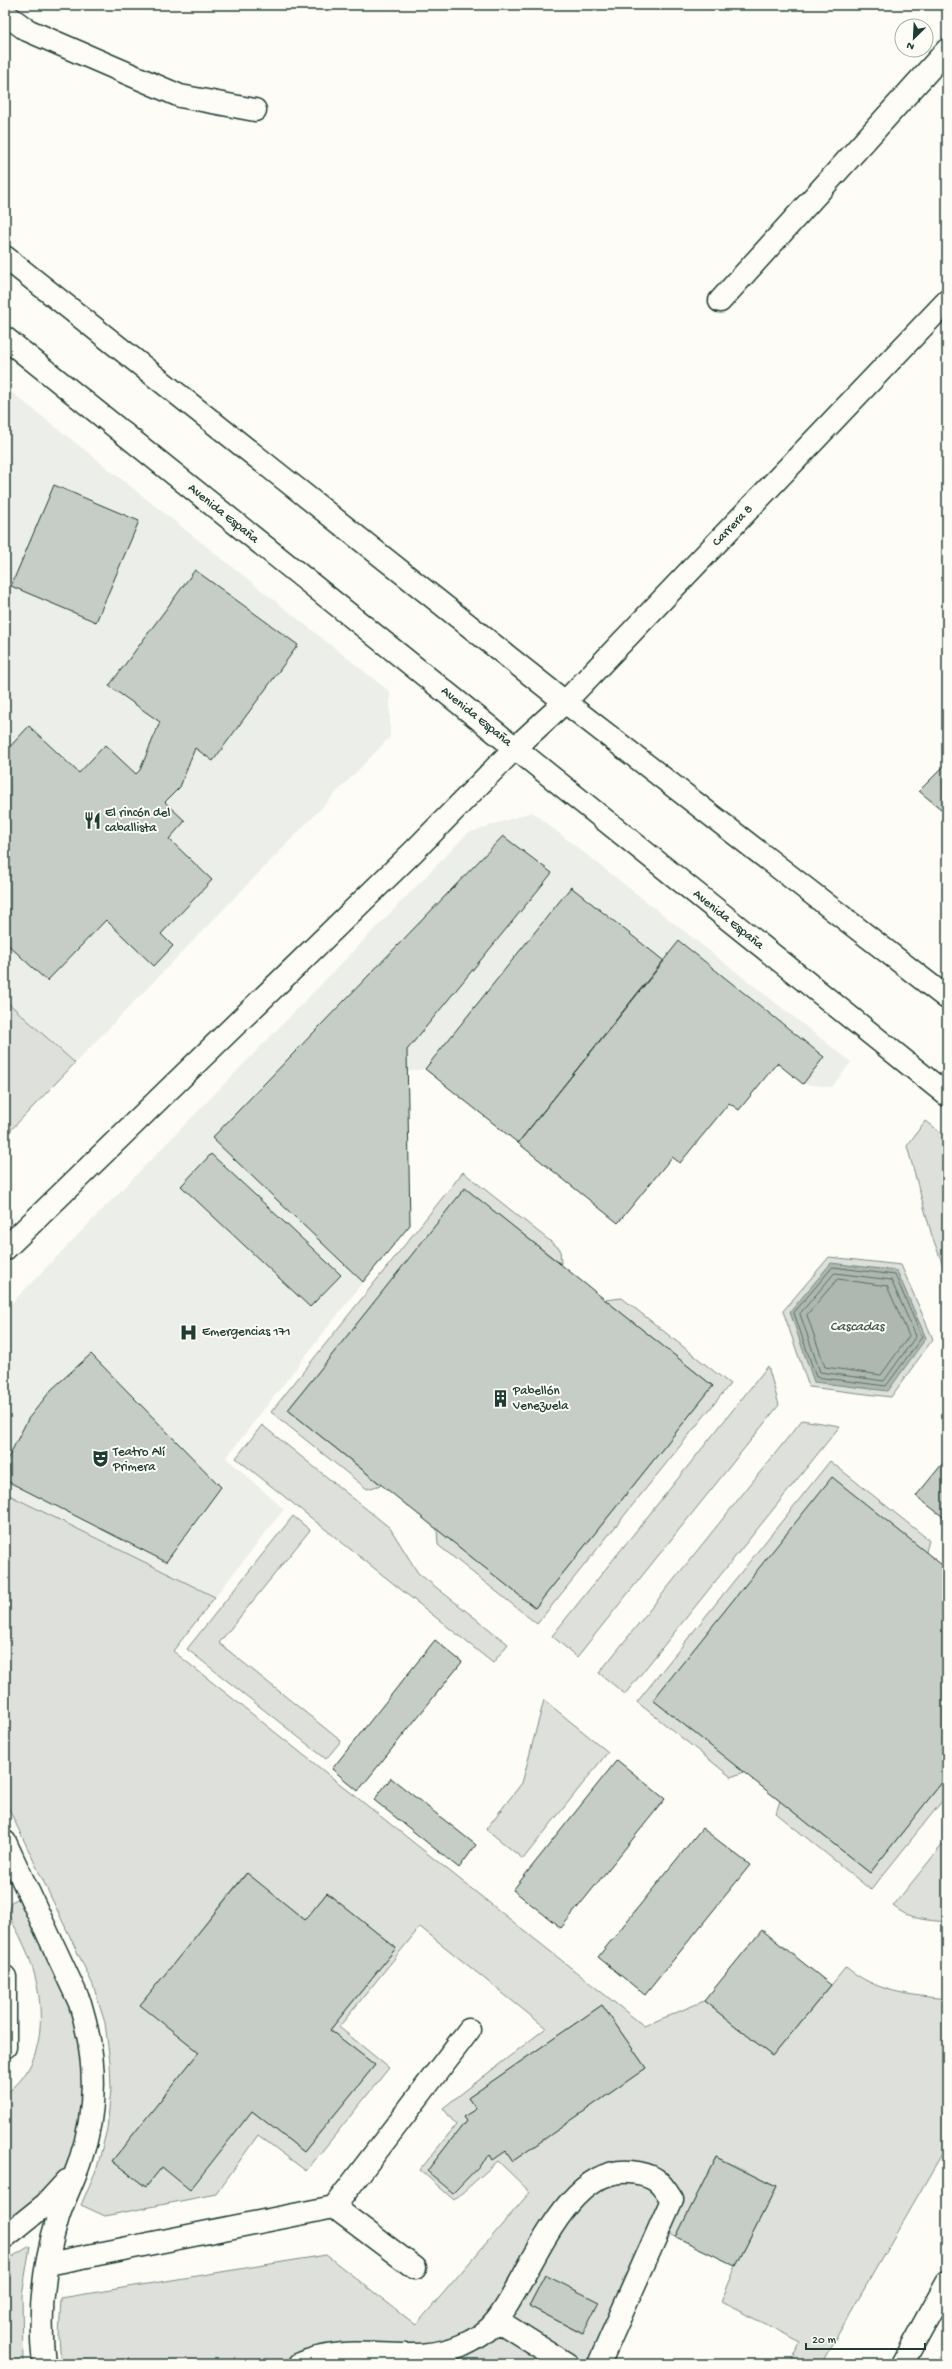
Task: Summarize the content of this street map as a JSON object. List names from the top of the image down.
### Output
{
  "streets": {
    "street": ["Avenida España", "Carrera 8"]
  },
  "crossings": [
    ["Avenida España", "Carrera 8"]
  ],
  "water": ["Cascadas"],
  "places": {
    "restaurant": ["El rincón del caballista"],
    "hospital": ["Emergencias 171"],
    "building": ["Pabellón Venezuela"],
    "theatre": ["Teatro Alí Primera"]
  },
  "scale_bar": "20 m",
  "north": "bottom left"
}
